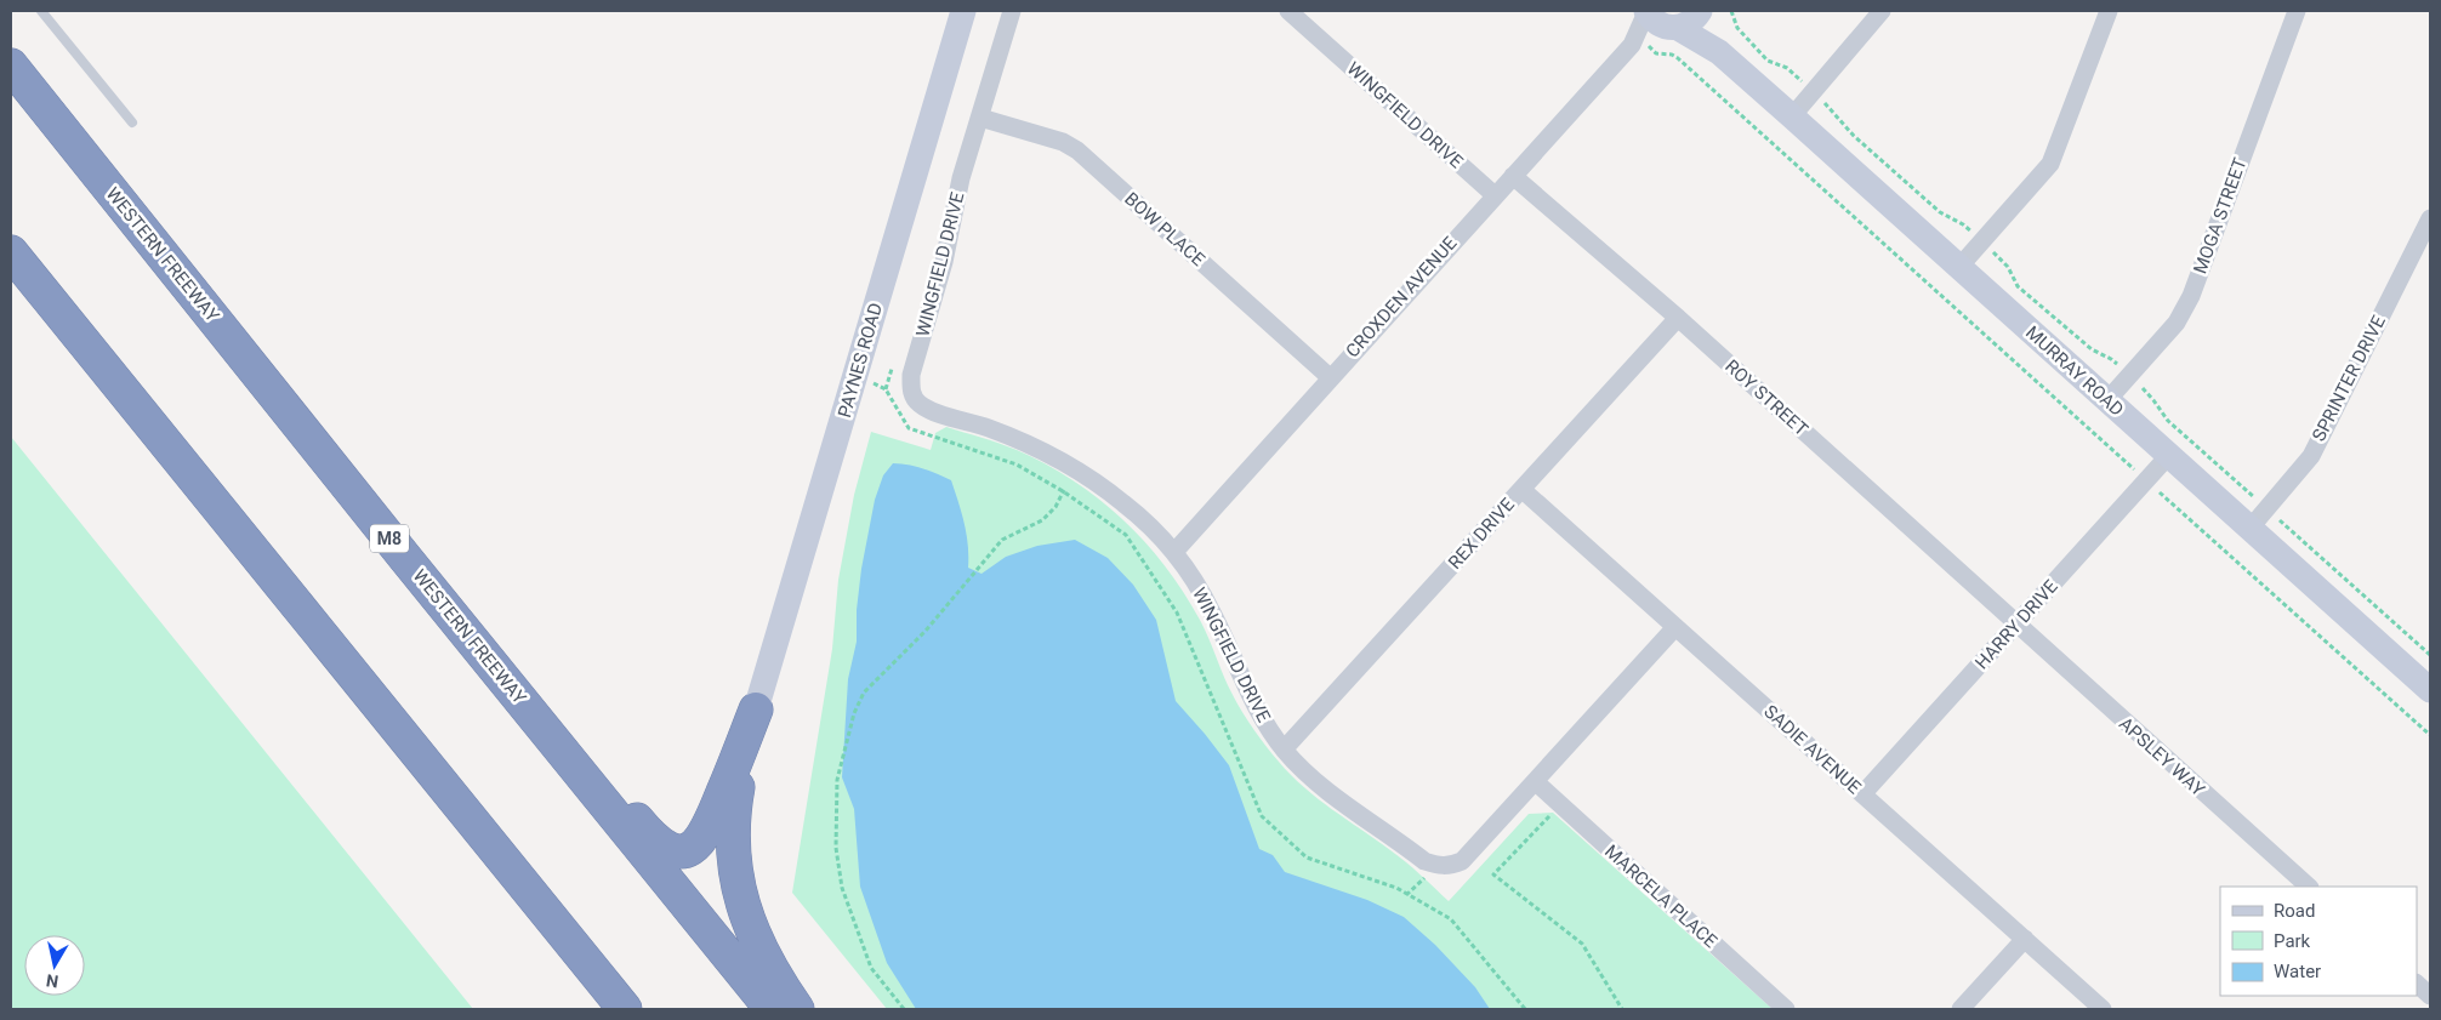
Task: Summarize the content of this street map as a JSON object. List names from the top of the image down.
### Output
{
  "streets": {
    "highway": ["WESTERN FREEWAY", "M8"],
    "street": [
      "WINGFIELD DRIVE",
      "MOGA STREET",
      "BOW PLACE",
      "CROXDEN AVENUE",
      "PAYNES ROAD",
      "MURRAY ROAD",
      "SPRINTER DRIVE",
      "ROY STREET",
      "REX DRIVE",
      "HARRY DRIVE",
      "SADIE AVENUE",
      "APSLEY WAY",
      "MARCELA PLACE"
    ]
  },
  "crossings": [
    ["WINGFIELD DRIVE", "BOW PLACE"],
    ["WINGFIELD DRIVE", "CROXDEN AVENUE"],
    ["WINGFIELD DRIVE", "REX DRIVE"],
    ["WINGFIELD DRIVE", "SADIE AVENUE"],
    ["WINGFIELD DRIVE", "MARCELA PLACE"],
    ["MOGA STREET", "MURRAY ROAD"],
    ["BOW PLACE", "CROXDEN AVENUE"],
    ["CROXDEN AVENUE", "MURRAY ROAD"],
    ["CROXDEN AVENUE", "ROY STREET"],
    ["MURRAY ROAD", "SPRINTER DRIVE"],
    ["MURRAY ROAD", "HARRY DRIVE"],
    ["ROY STREET", "REX DRIVE"],
    ["ROY STREET", "HARRY DRIVE"],
    ["ROY STREET", "APSLEY WAY"],
    ["REX DRIVE", "SADIE AVENUE"],
    ["HARRY DRIVE", "SADIE AVENUE"],
    ["HARRY DRIVE", "APSLEY WAY"]
  ],
  "legend": ["Road", "Park", "Water"],
  "north": "bottom"
}
